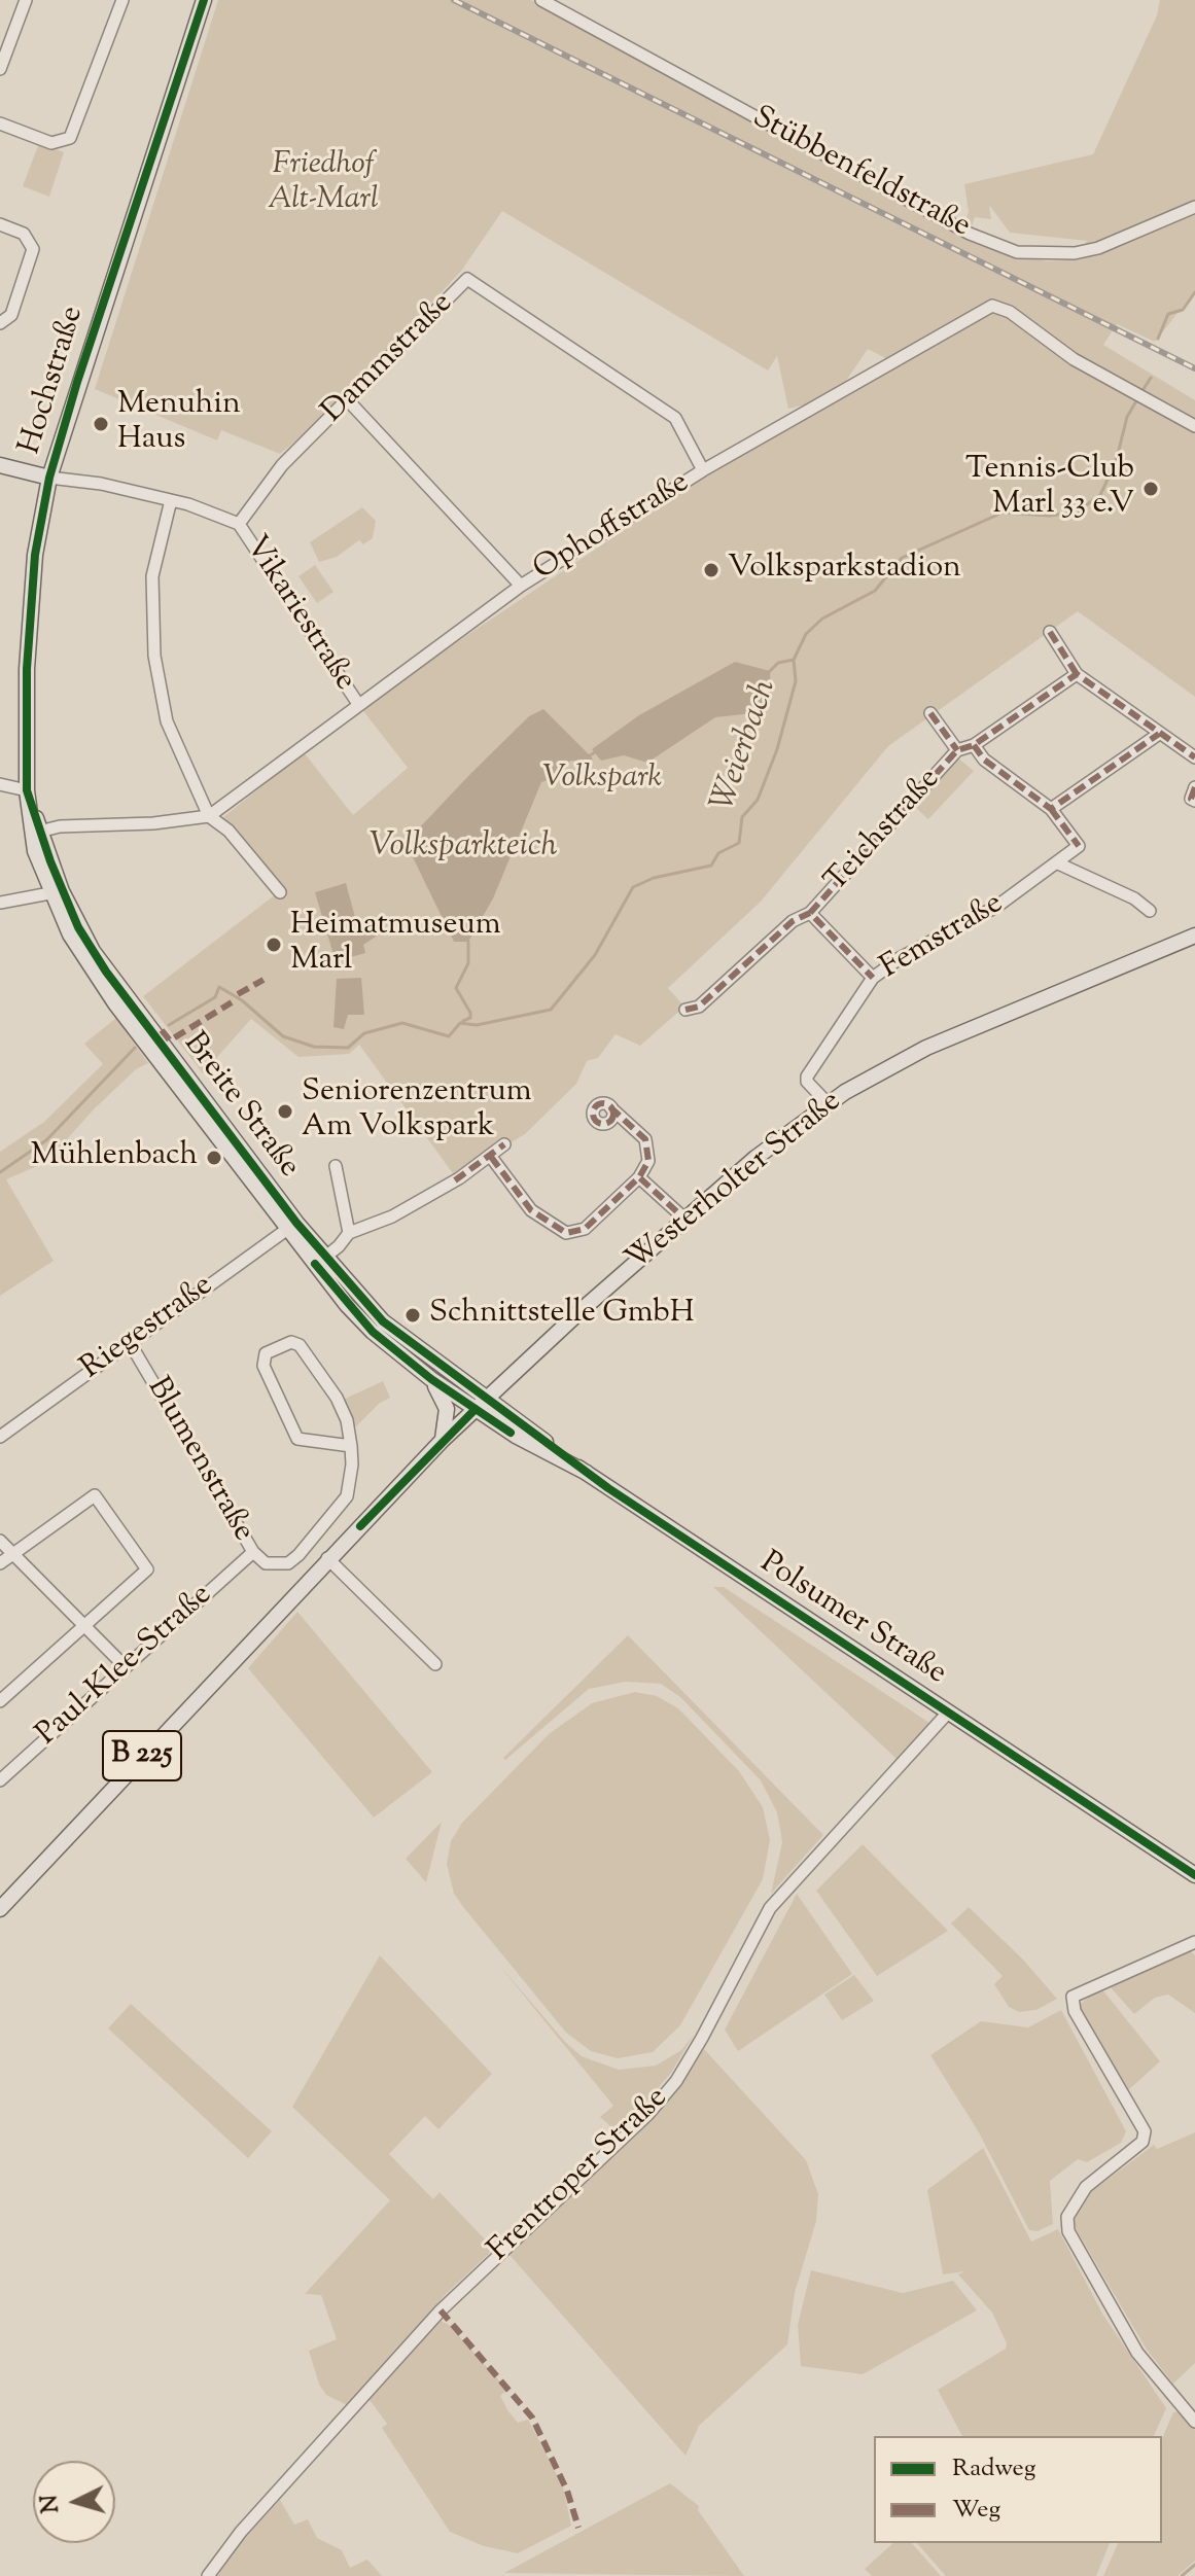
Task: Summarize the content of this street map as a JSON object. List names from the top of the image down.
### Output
{
  "streets": {
    "main road": [
      "Hochstraße",
      "Breite Straße",
      "Westerholter Straße",
      "Polsumer Straße",
      "B 225"
    ],
    "street": [
      "Stübbenfeldstraße",
      "Dammstraße",
      "Ophoffstraße",
      "Vikariestraße",
      "Teichstraße",
      "Femstraße",
      "Riegestraße",
      "Blumenstraße",
      "Paul-Klee-Straße",
      "Frentroper Straße"
    ]
  },
  "crossings": [
    ["Dammstraße", "Ophoffstraße"],
    ["Dammstraße", "Vikariestraße"],
    ["Hochstraße", "Vikariestraße"],
    ["Hochstraße", "Breite Straße"],
    ["Ophoffstraße", "Vikariestraße"],
    ["Ophoffstraße", "Breite Straße"],
    ["Teichstraße", "Femstraße"],
    ["Femstraße", "Westerholter Straße"],
    ["Breite Straße", "Westerholter Straße"],
    ["Breite Straße", "Riegestraße"],
    ["Breite Straße", "Polsumer Straße"],
    ["Westerholter Straße", "Polsumer Straße"],
    ["Westerholter Straße", "B 225"],
    ["Riegestraße", "Blumenstraße"],
    ["Blumenstraße", "Paul-Klee-Straße"],
    ["Polsumer Straße", "Frentroper Straße"]
  ],
  "water": ["Weierbach", "Volksparkteich"],
  "parks": ["Friedhof Alt-Marl", "Volkspark"],
  "places": [
    "Menuhin Haus",
    "Tennis-Club Marl 33 e.V",
    "Volksparkstadion",
    "Heimatmuseum Marl",
    "Seniorenzentrum Am Volkspark",
    "Mühlenbach",
    "Schnittstelle GmbH"
  ],
  "legend": ["Radweg", "Weg"],
  "north": "left"
}
